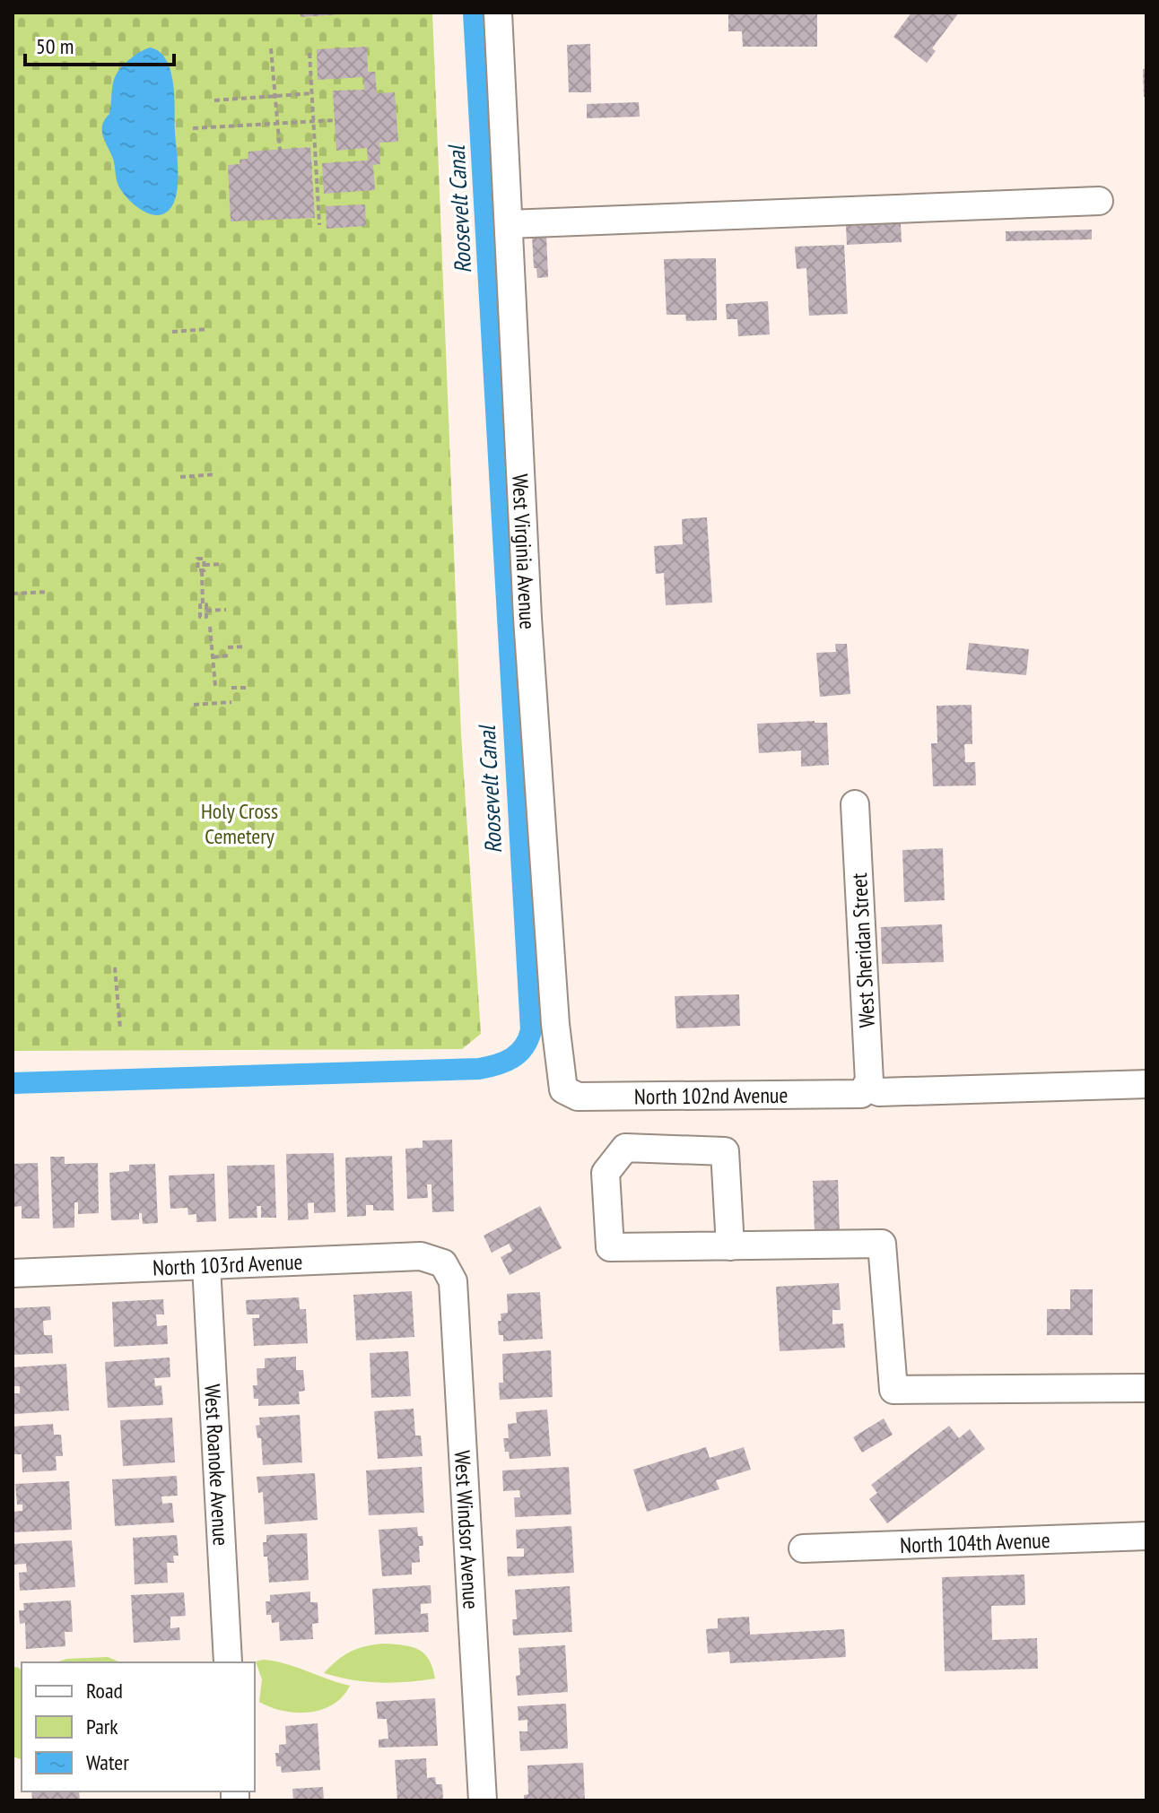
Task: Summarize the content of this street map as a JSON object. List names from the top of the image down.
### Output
{
  "streets": {
    "street": [
      "West Virginia Avenue",
      "West Sheridan Street",
      "North 102nd Avenue",
      "North 103rd Avenue",
      "West Roanoke Avenue",
      "West Windsor Avenue",
      "North 104th Avenue"
    ]
  },
  "crossings": [
    ["West Virginia Avenue", "North 102nd Avenue"],
    ["West Sheridan Street", "North 102nd Avenue"],
    ["North 103rd Avenue", "West Roanoke Avenue"],
    ["North 103rd Avenue", "West Windsor Avenue"]
  ],
  "water": ["Roosevelt Canal"],
  "parks": ["Holy Cross Cemetery"],
  "legend": ["Road", "Park", "Water"],
  "scale_bar": "50 m"
}
